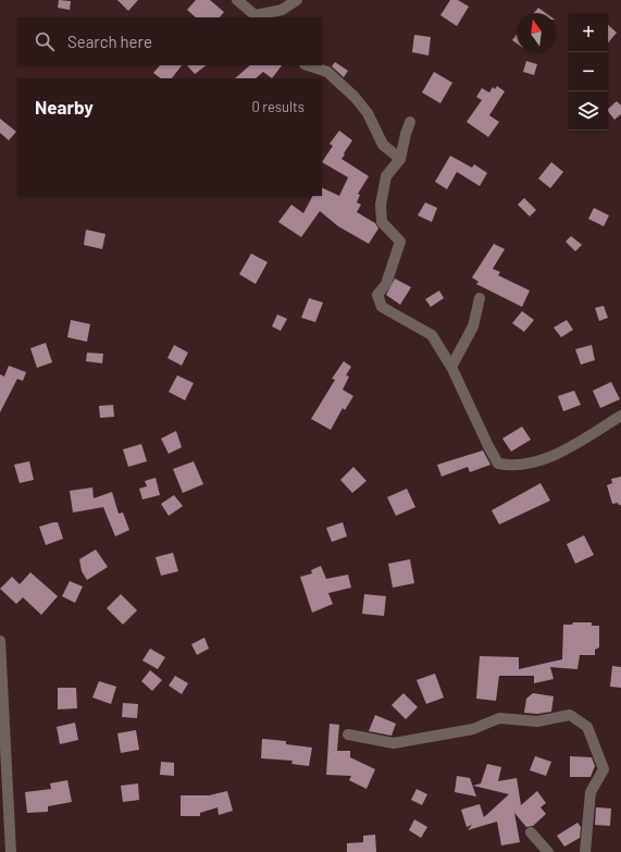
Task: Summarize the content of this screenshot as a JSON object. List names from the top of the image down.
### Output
{
  "north": "top",
  "page": {
    "map_buttons": ["+", "−"],
    "search": "Search here",
    "heading": ["Nearby", "0 results"]
  }
}
